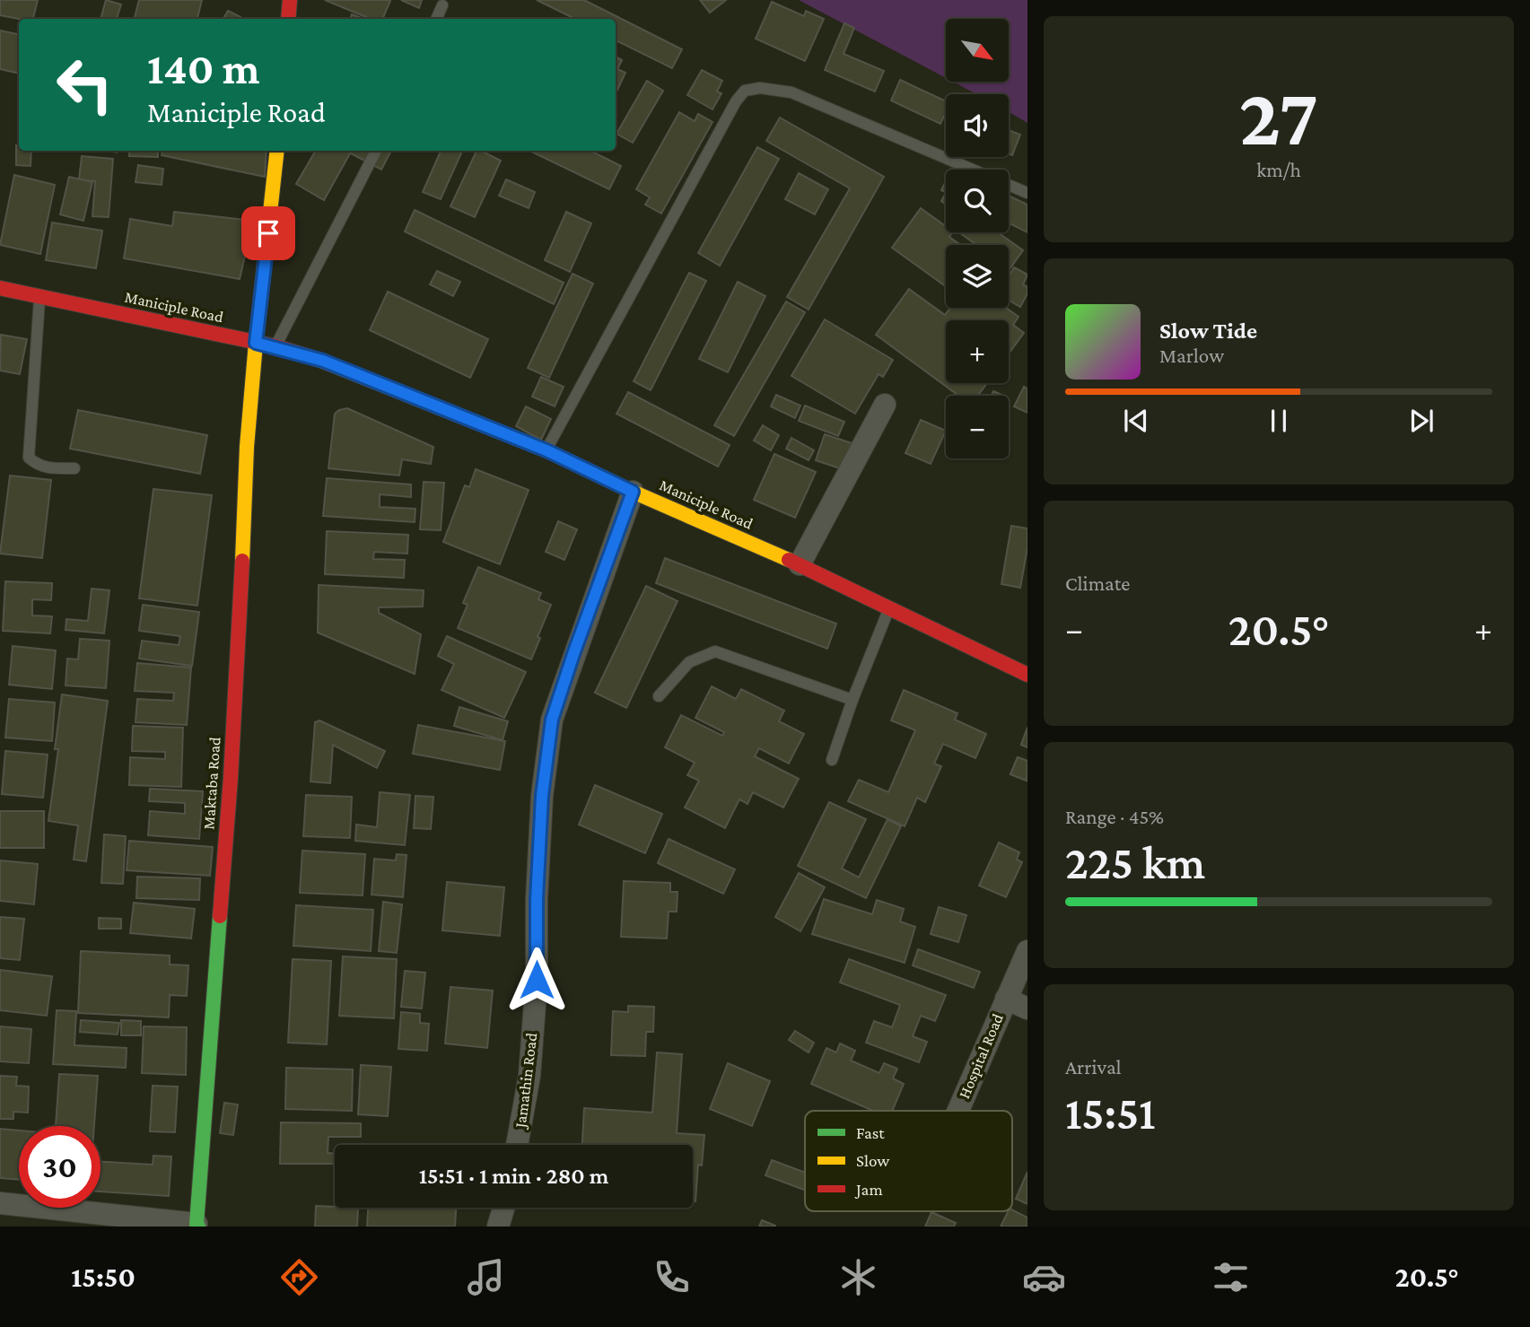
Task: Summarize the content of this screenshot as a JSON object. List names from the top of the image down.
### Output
{
  "streets": {
    "street": [
      "Maniciple Road",
      "Maktaba Road",
      "Hospital Road",
      "Jamathin Road"
    ]
  },
  "crossings": [
    ["Maniciple Road", "Maktaba Road"],
    ["Maniciple Road", "Jamathin Road"]
  ],
  "legend": ["Fast", "Slow", "Jam"],
  "north": "bottom right",
  "page": {
    "tile": [
      ["27", "km/h"],
      "Climate",
      ["Range · 45%", "225 km"],
      ["Arrival", "15:51"]
    ],
    "map_buttons": ["+", "−"],
    "turn": ["140 m", "Maniciple Road"],
    "song": ["Slow Tide", "Marlow"],
    "heat": ["−", "20.5°", "+"],
    "limit": "30",
    "trip": "15:51 · 1 min · 280 m",
    "tabs": ["15:50", "20.5°"]
  }
}
